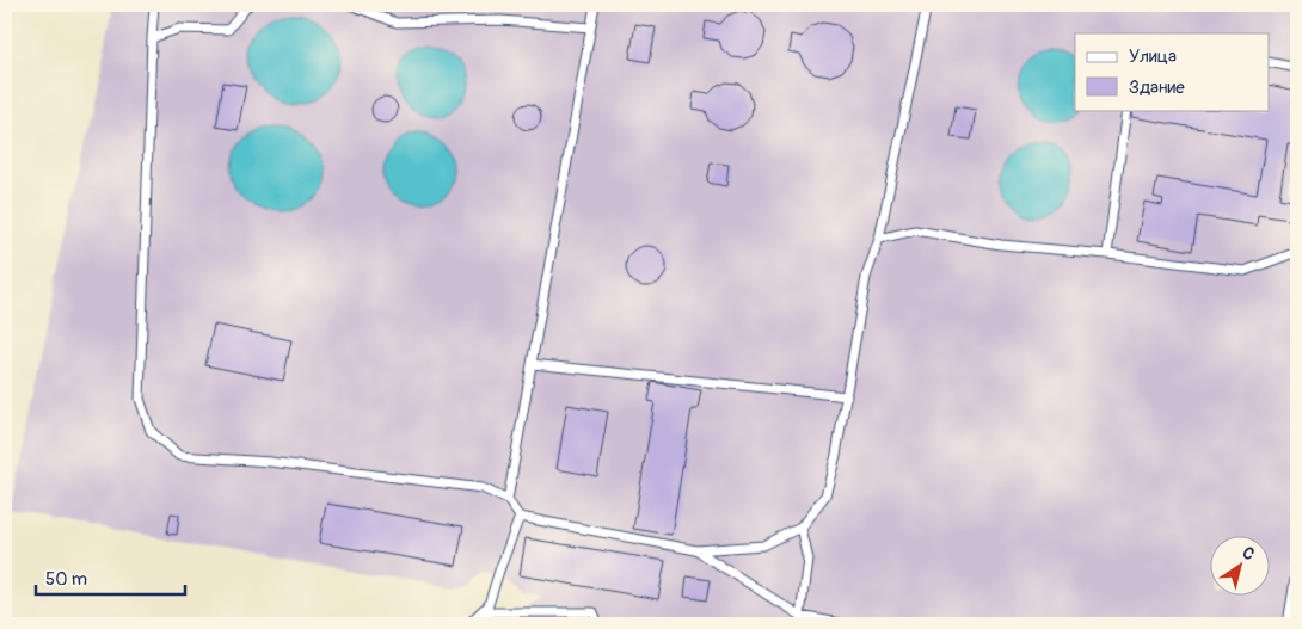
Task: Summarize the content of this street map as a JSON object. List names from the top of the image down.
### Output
{
  "legend": ["Улица", "Здание"],
  "scale_bar": "50 m",
  "north": "top right"
}
